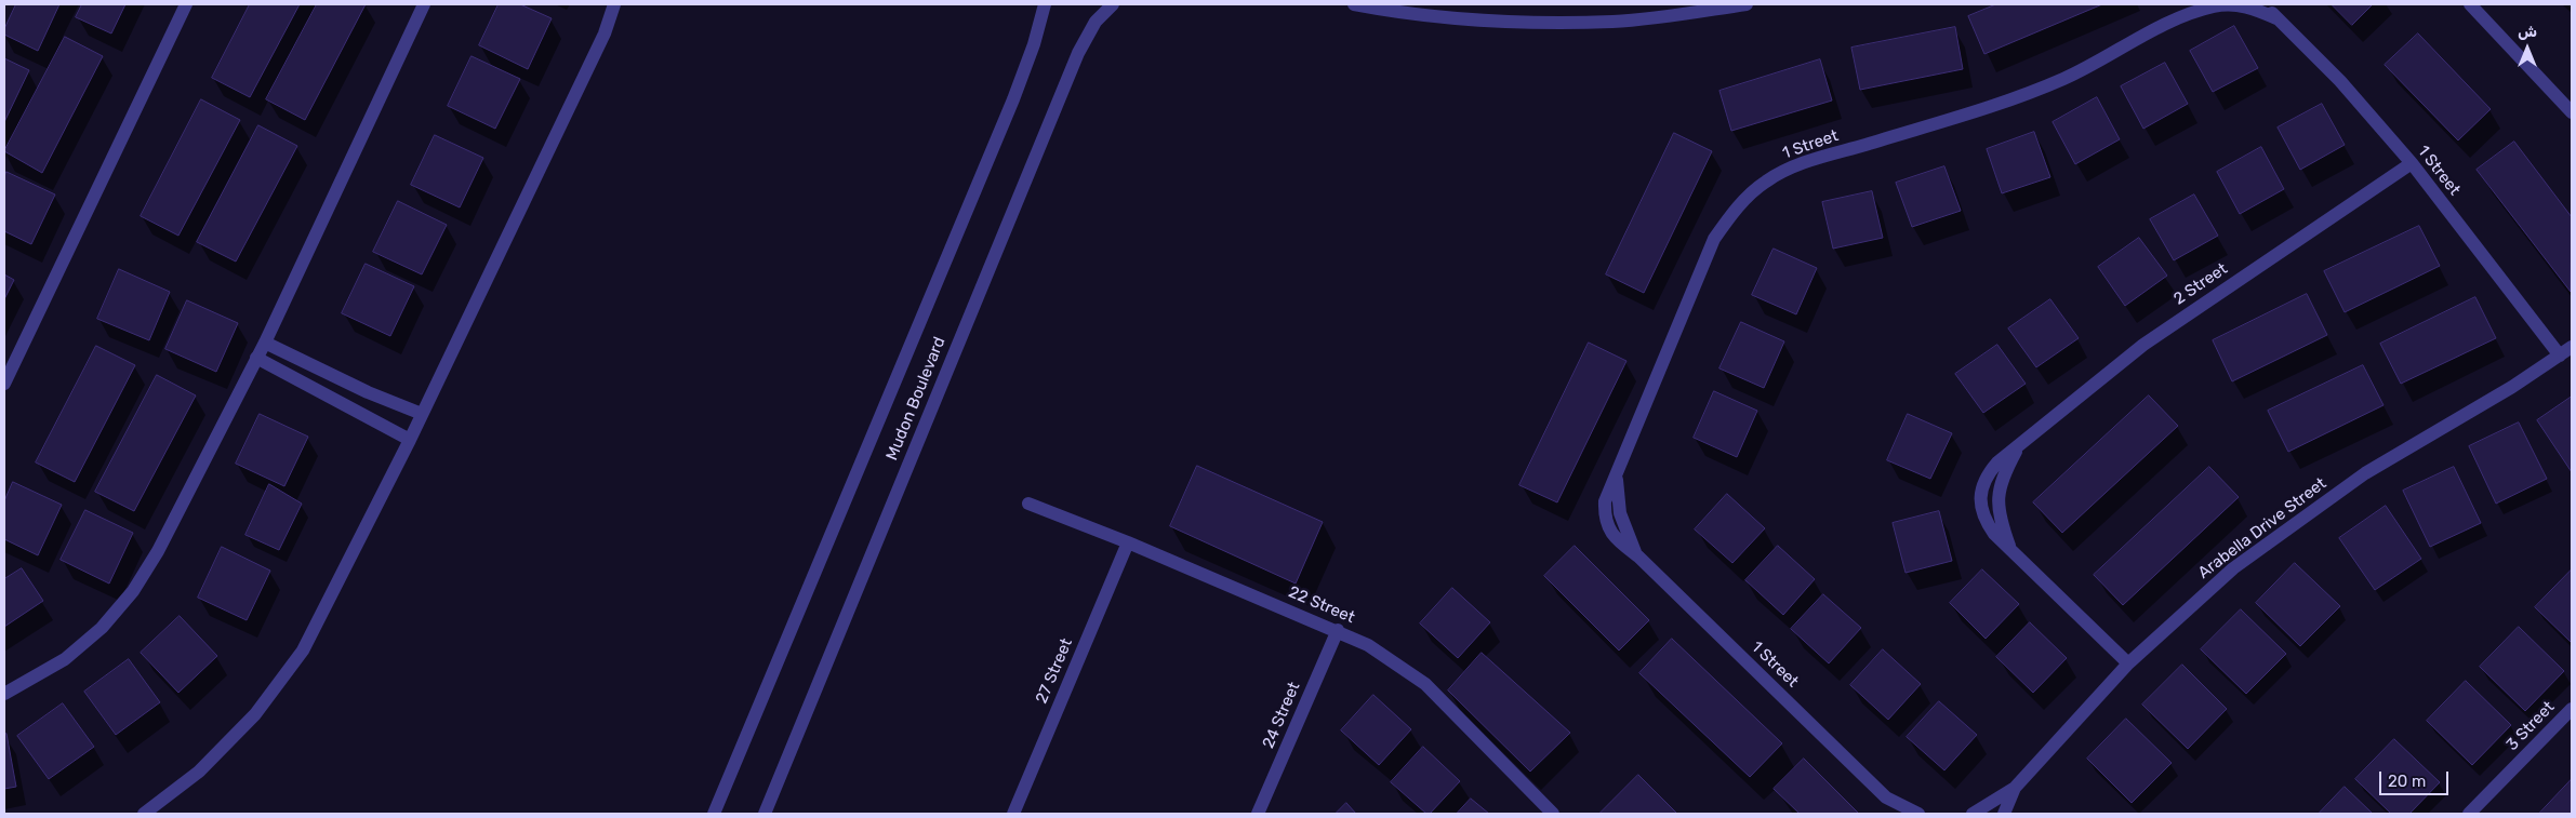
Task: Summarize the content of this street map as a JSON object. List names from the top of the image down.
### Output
{
  "streets": {
    "street": [
      "1 Street",
      "2 Street",
      "Mudon Boulevard",
      "Arabella Drive Street",
      "22 Street",
      "27 Street",
      "24 Street",
      "3 Street"
    ]
  },
  "crossings": [
    ["1 Street", "2 Street"],
    ["1 Street", "Arabella Drive Street"],
    ["2 Street", "Arabella Drive Street"],
    ["22 Street", "27 Street"],
    ["22 Street", "24 Street"]
  ],
  "scale_bar": "20 m",
  "north": "top"
}
